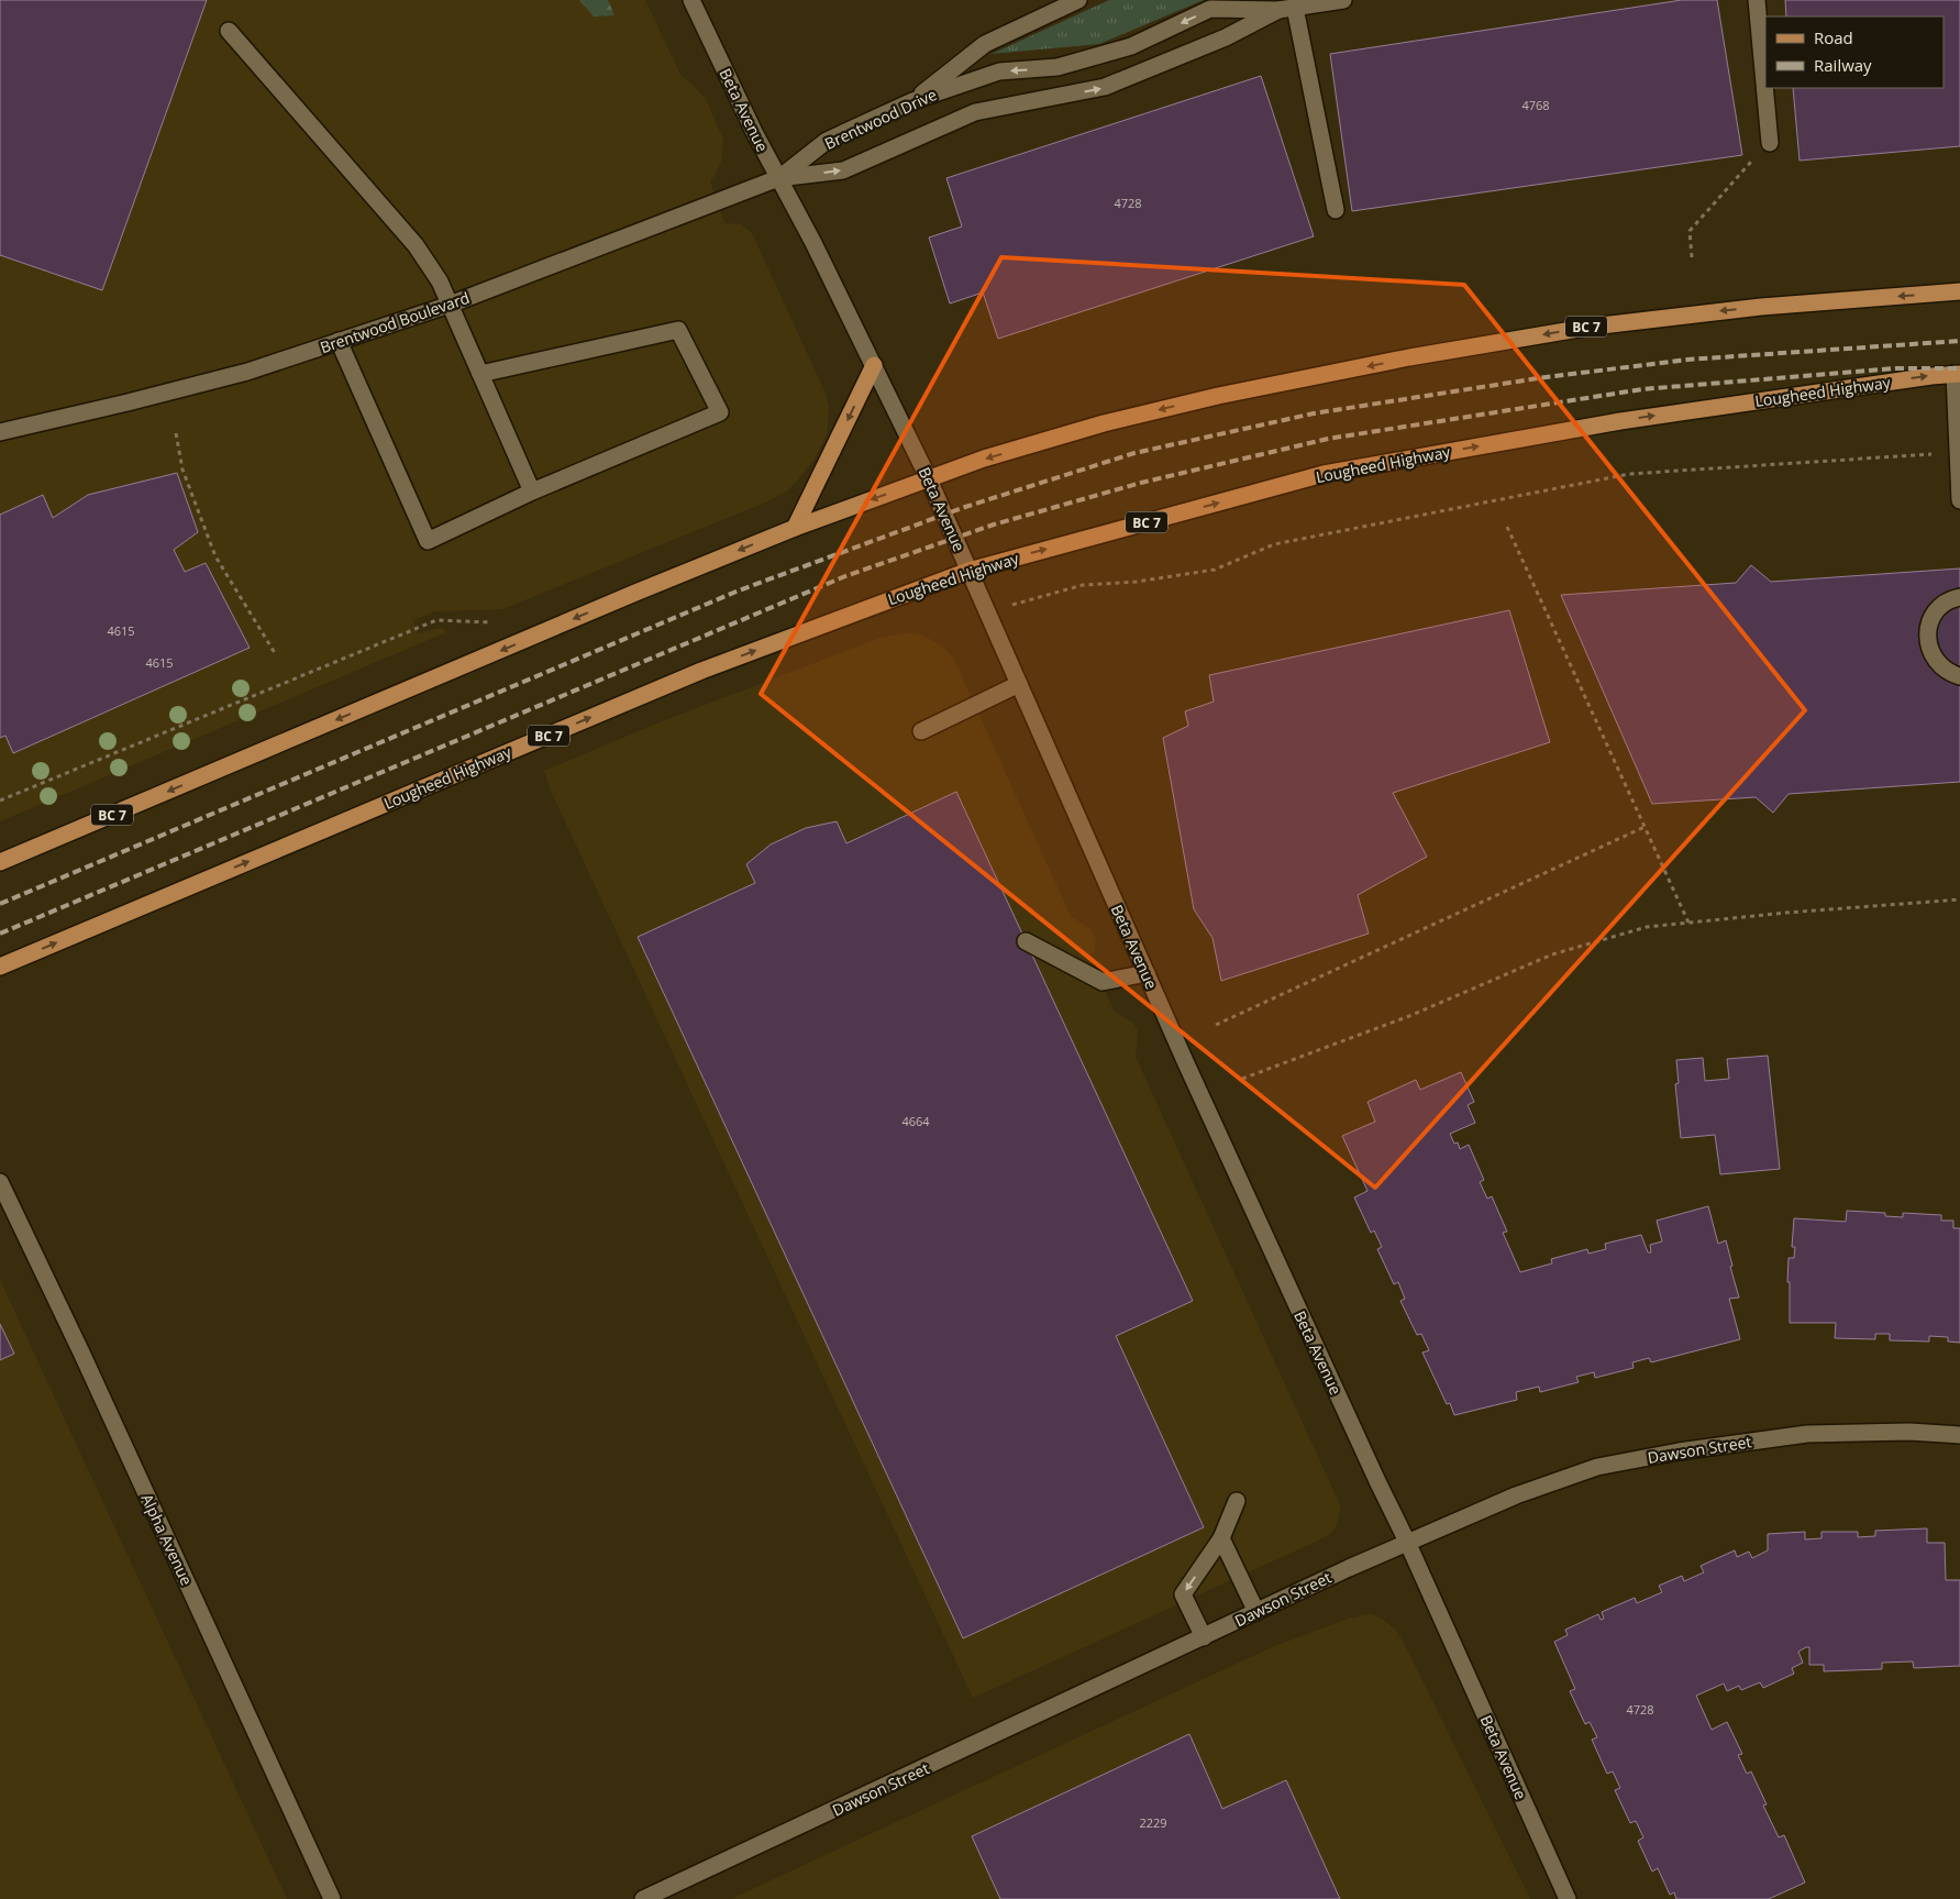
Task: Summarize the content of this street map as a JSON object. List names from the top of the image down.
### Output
{
  "streets": {
    "main road": ["BC 7", "Lougheed Highway"],
    "street": [
      "Beta Avenue",
      "Brentwood Drive",
      "Brentwood Boulevard",
      "Dawson Street",
      "Alpha Avenue"
    ]
  },
  "crossings": [
    ["Beta Avenue", "Brentwood Drive"],
    ["Beta Avenue", "Brentwood Boulevard"],
    ["Beta Avenue", "BC 7"],
    ["Beta Avenue", "Lougheed Highway"],
    ["Beta Avenue", "Dawson Street"],
    ["Brentwood Drive", "Brentwood Boulevard"]
  ],
  "house_numbers": [
    "4768",
    "4728",
    "4615",
    "4615",
    "4664",
    "4728",
    "2229"
  ],
  "legend": ["Road", "Railway"]
}
